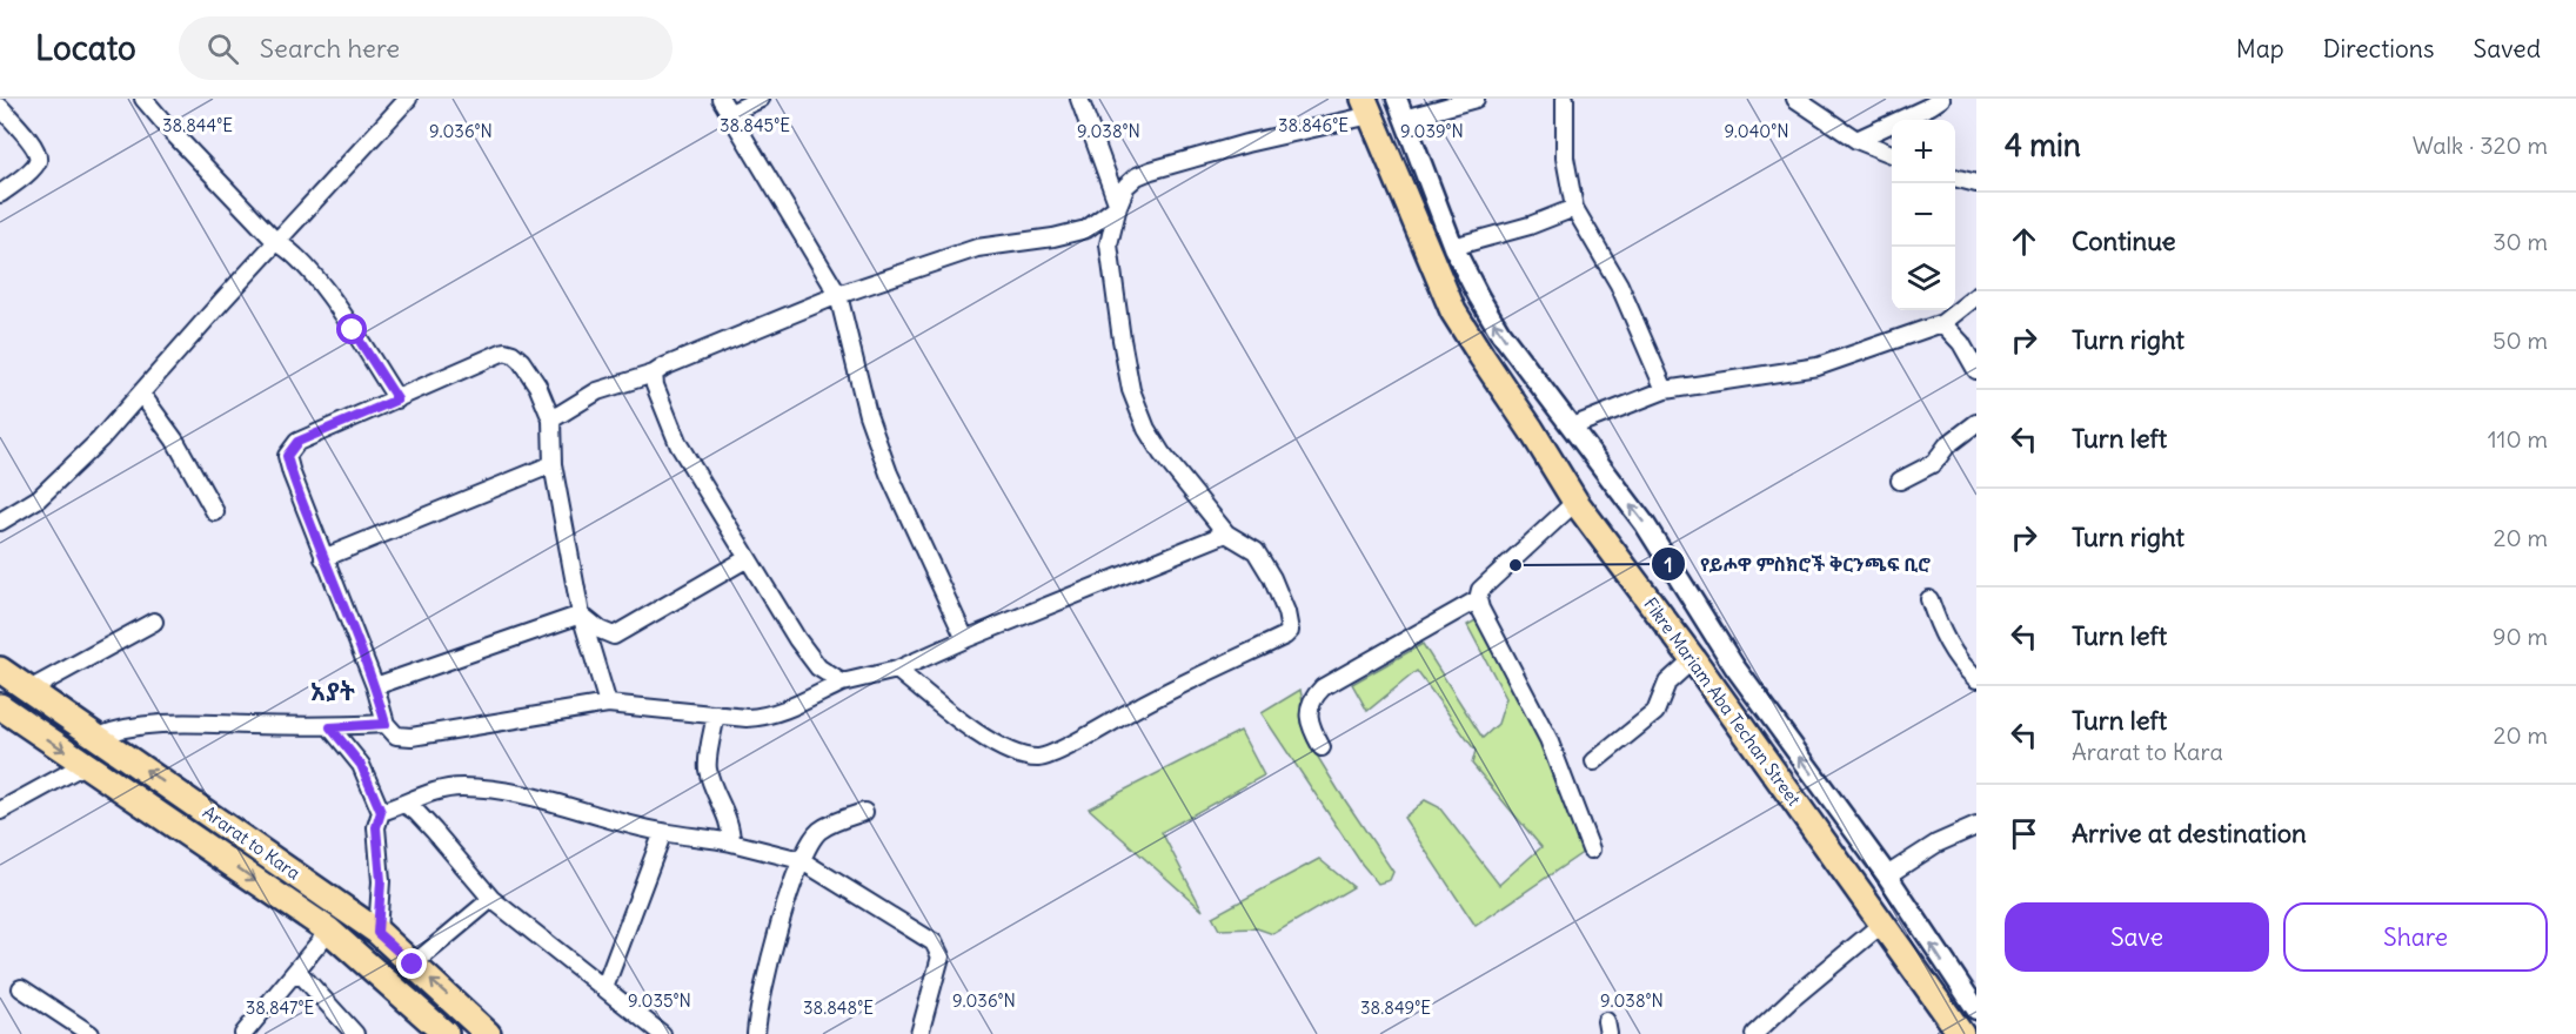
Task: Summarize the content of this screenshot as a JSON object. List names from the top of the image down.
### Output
{
  "streets": {
    "main road": ["Fikre Mariam Aba Techan Street", "Ararat to Kara"]
  },
  "districts": ["አያት"],
  "places": ["የይሖዋ ምስክሮች ቅርንጫፍ ቢሮ"],
  "page": {
    "header": "Locato",
    "search": "Search here",
    "nav": ["Map", "Directions", "Saved"],
    "heading": ["4 min", "Walk · 320 m"],
    "map_buttons": ["+", "−"],
    "list": [
      ["Continue", "30 m"],
      ["Turn right", "50 m"],
      ["Turn left", "110 m"],
      ["Turn right", "20 m"],
      ["Turn left", "90 m"],
      ["Turn left", "Ararat to Kara", "20 m"],
      "Arrive at destination"
    ],
    "buttons": ["Save", "Share"]
  },
  "coordinates": [
    "38.844°E",
    "38.845°E",
    "38.846°E",
    "9.036°N",
    "9.038°N",
    "9.039°N",
    "9.040°N",
    "9.035°N",
    "38.847°E",
    "38.848°E",
    "38.849°E"
  ]
}
